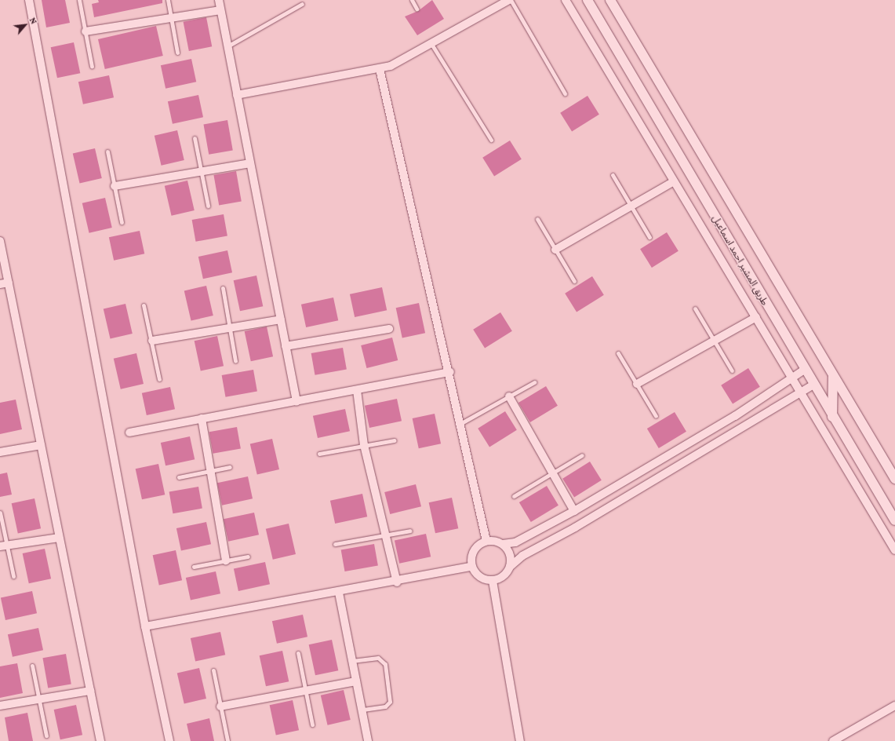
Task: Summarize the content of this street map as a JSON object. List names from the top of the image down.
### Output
{
  "streets": {
    "street": ["طريق المشير احمد اسماعيل"]
  },
  "north": "top right"
}
